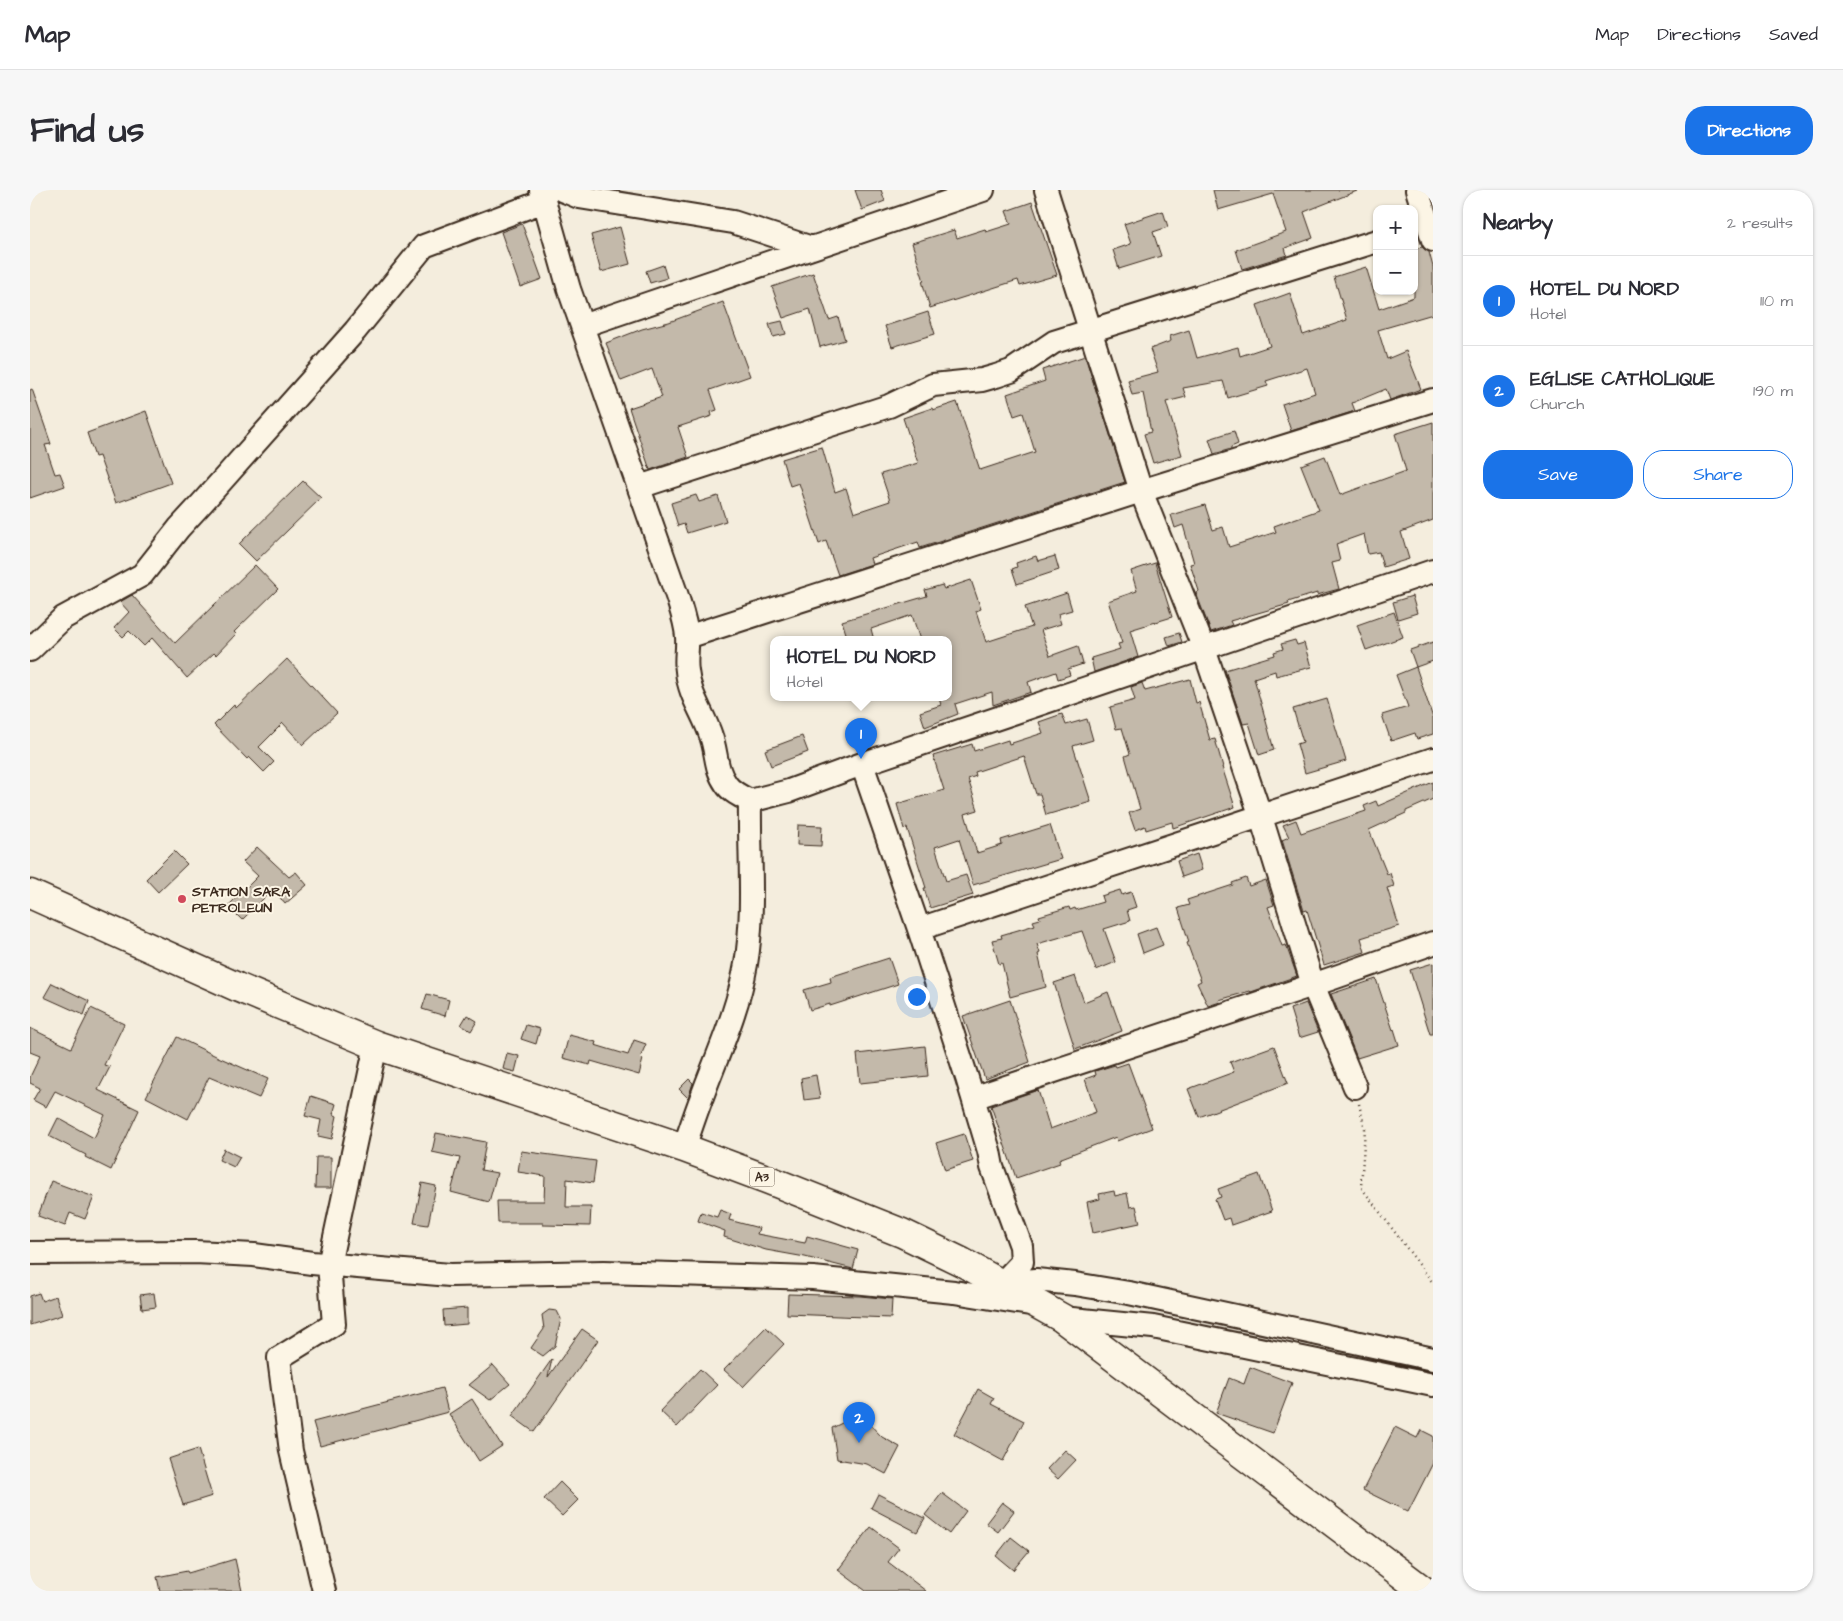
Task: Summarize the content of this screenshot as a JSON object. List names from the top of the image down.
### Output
{
  "streets": {
    "highway": ["A3"]
  },
  "places": ["STATION SARA PETROLEUN"],
  "page": {
    "header": "Map",
    "nav": ["Map", "Directions", "Saved"],
    "title": "Find us",
    "buttons": [
      "Directions",
      ["Save", "Share"]
    ],
    "heading": ["Nearby", "2 results"],
    "map_buttons": ["+", "−"],
    "list": [
      {
        "mark": "1",
        "name": "HOTEL DU NORD",
        "note": "Hotel",
        "value": "110 m"
      },
      {
        "mark": "2",
        "name": "EGLISE CATHOLIQUE",
        "note": "Church",
        "value": "190 m"
      }
    ],
    "popup": ["HOTEL DU NORD", "Hotel"],
    "pins": ["1", "2"]
  }
}
